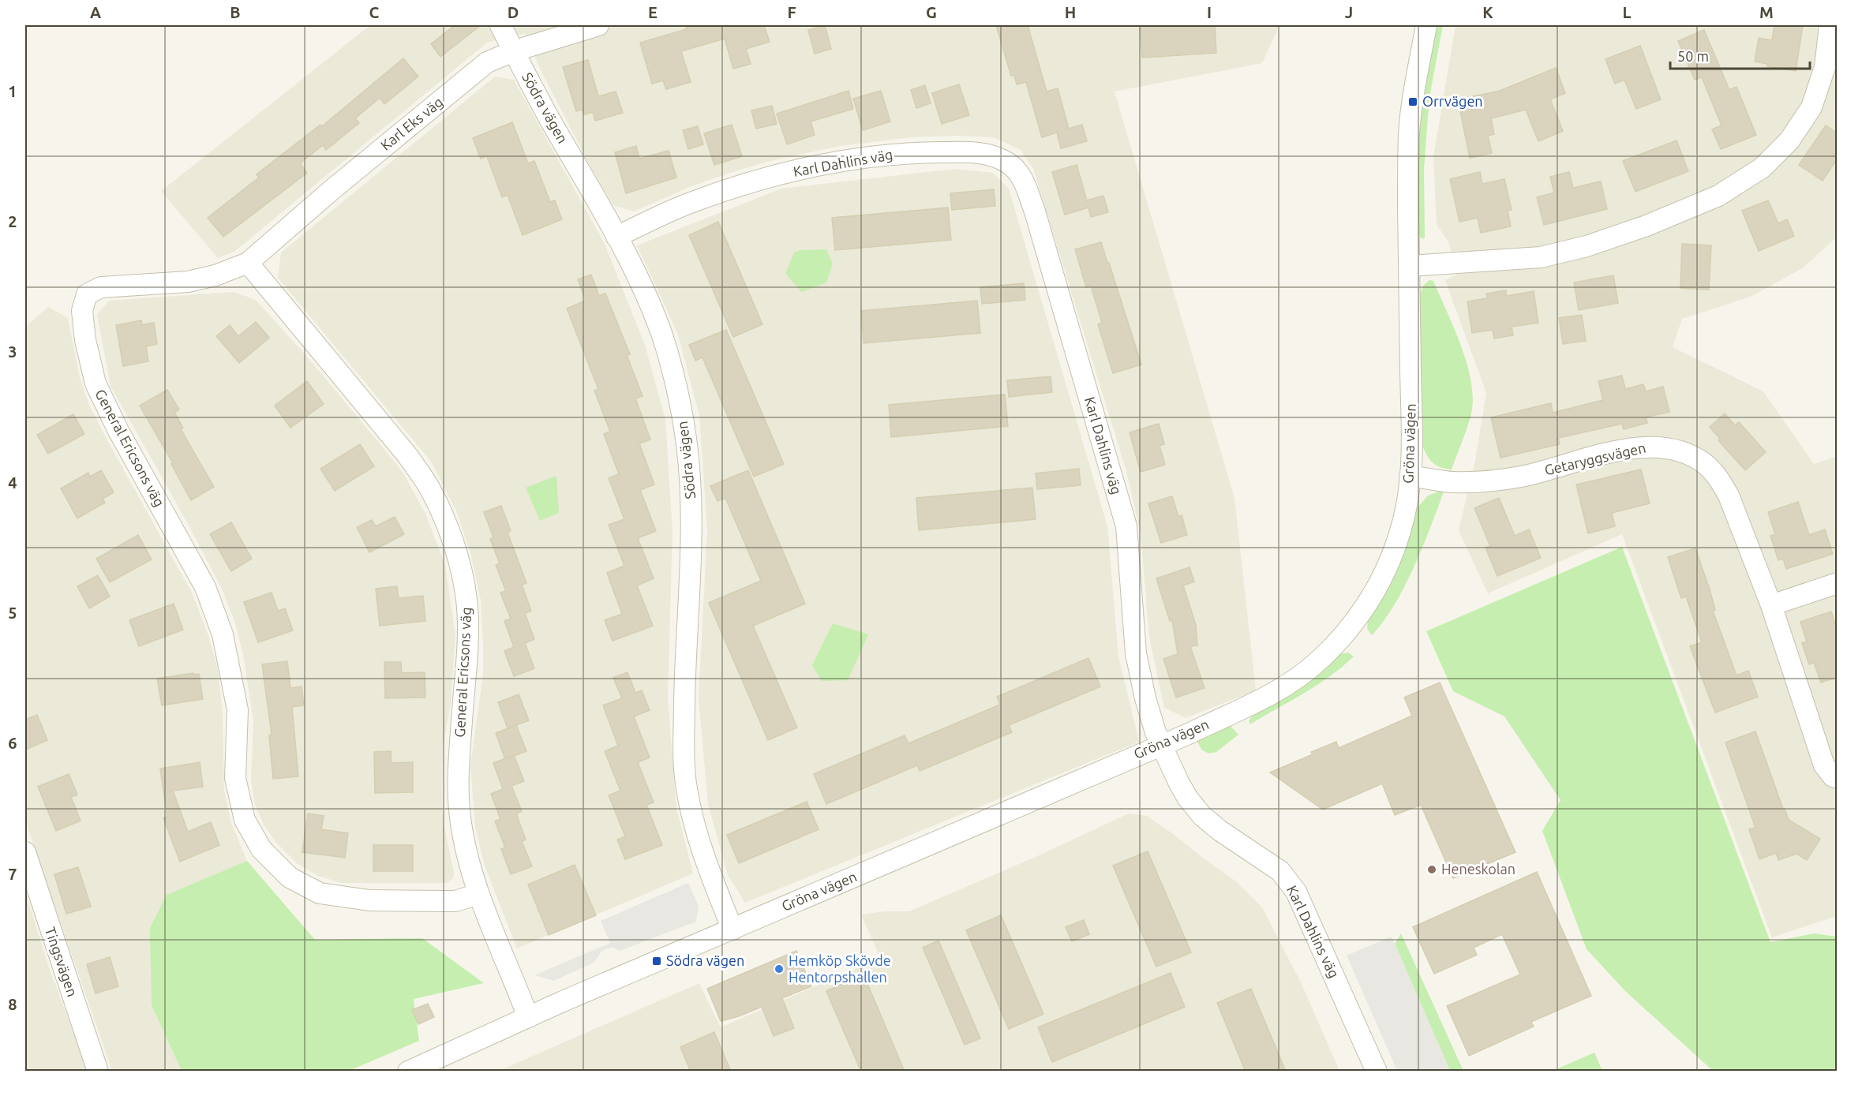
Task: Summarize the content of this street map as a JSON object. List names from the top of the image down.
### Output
{
  "streets": {
    "street": [
      "Södra vägen",
      "Karl Eks väg",
      "Karl Dahlins väg",
      "Gröna vägen",
      "General Ericsons väg",
      "Getaryggsvägen",
      "Tingsvägen"
    ]
  },
  "crossings": [
    ["Södra vägen", "Karl Eks väg"],
    ["Södra vägen", "Karl Dahlins väg"],
    ["Södra vägen", "Gröna vägen"],
    ["Karl Eks väg", "General Ericsons väg"],
    ["Karl Dahlins väg", "Gröna vägen"],
    ["Gröna vägen", "General Ericsons väg"],
    ["Gröna vägen", "Getaryggsvägen"]
  ],
  "places": {
    "transit": ["Orrvägen", "Södra vägen"],
    "other": ["Heneskolan", "Hemköp Skövde Hentorpshallen"]
  },
  "scale_bar": "50 m",
  "grid": {
    "columns": [
      "A",
      "B",
      "C",
      "D",
      "E",
      "F",
      "G",
      "H",
      "I",
      "J",
      "K",
      "L",
      "M"
    ],
    "rows": [
      "1",
      "2",
      "3",
      "4",
      "5",
      "6",
      "7",
      "8"
    ]
  }
}
